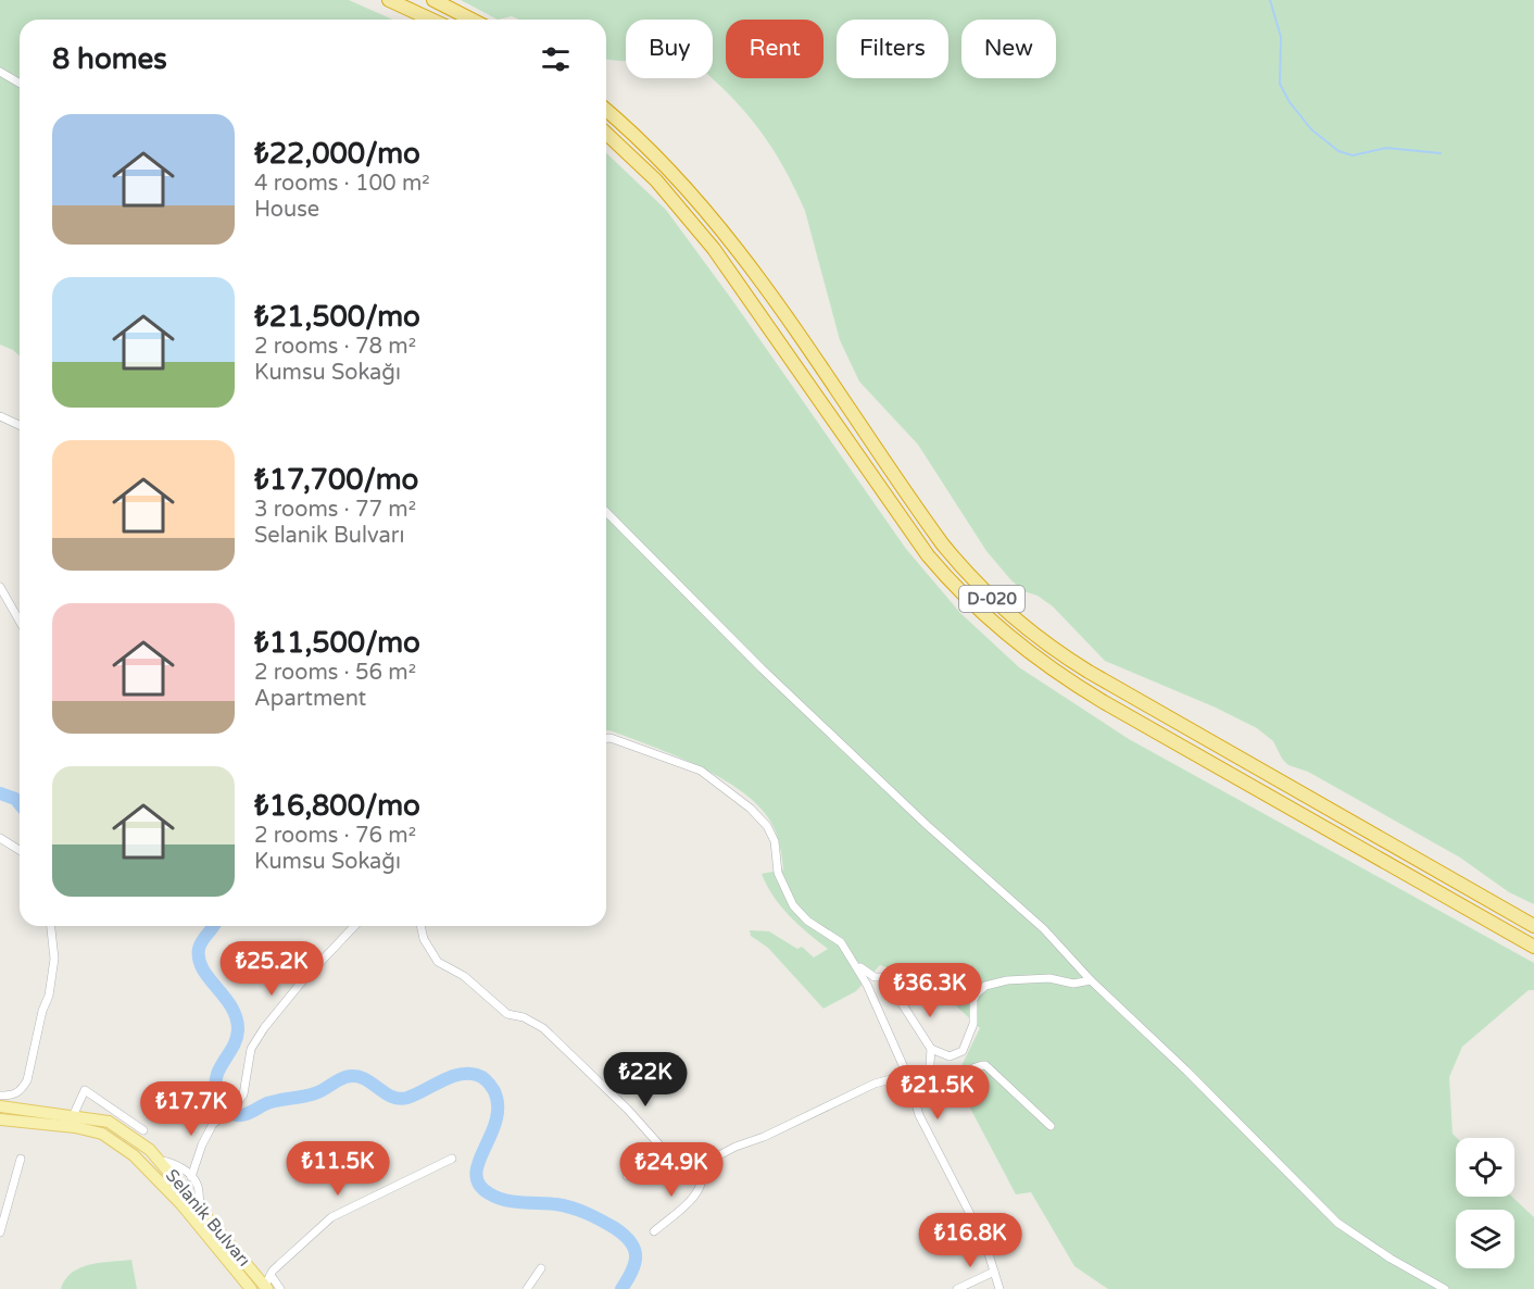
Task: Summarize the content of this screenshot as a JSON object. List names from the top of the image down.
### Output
{
  "streets": {
    "highway": ["D-020"],
    "main road": ["Selanik Bulvarı"]
  },
  "page": {
    "chip": [
      "Buy",
      "Rent",
      "Filters",
      "New"
    ],
    "heading": "8 homes",
    "list": [
      {
        "name": "₺22,000/mo",
        "note": "4 rooms · 100 m² · House"
      },
      {
        "name": "₺21,500/mo",
        "note": "2 rooms · 78 m² · Kumsu Sokağı"
      },
      {
        "name": "₺17,700/mo",
        "note": "3 rooms · 77 m² · Selanik Bulvarı"
      },
      {
        "name": "₺11,500/mo",
        "note": "2 rooms · 56 m² · Apartment"
      },
      {
        "name": "₺16,800/mo",
        "note": "2 rooms · 76 m² · Kumsu Sokağı"
      }
    ],
    "price": [
      "₺25.2K",
      "₺36.3K",
      "₺22K",
      "₺21.5K",
      "₺17.7K",
      "₺11.5K",
      "₺24.9K",
      "₺16.8K"
    ]
  }
}
